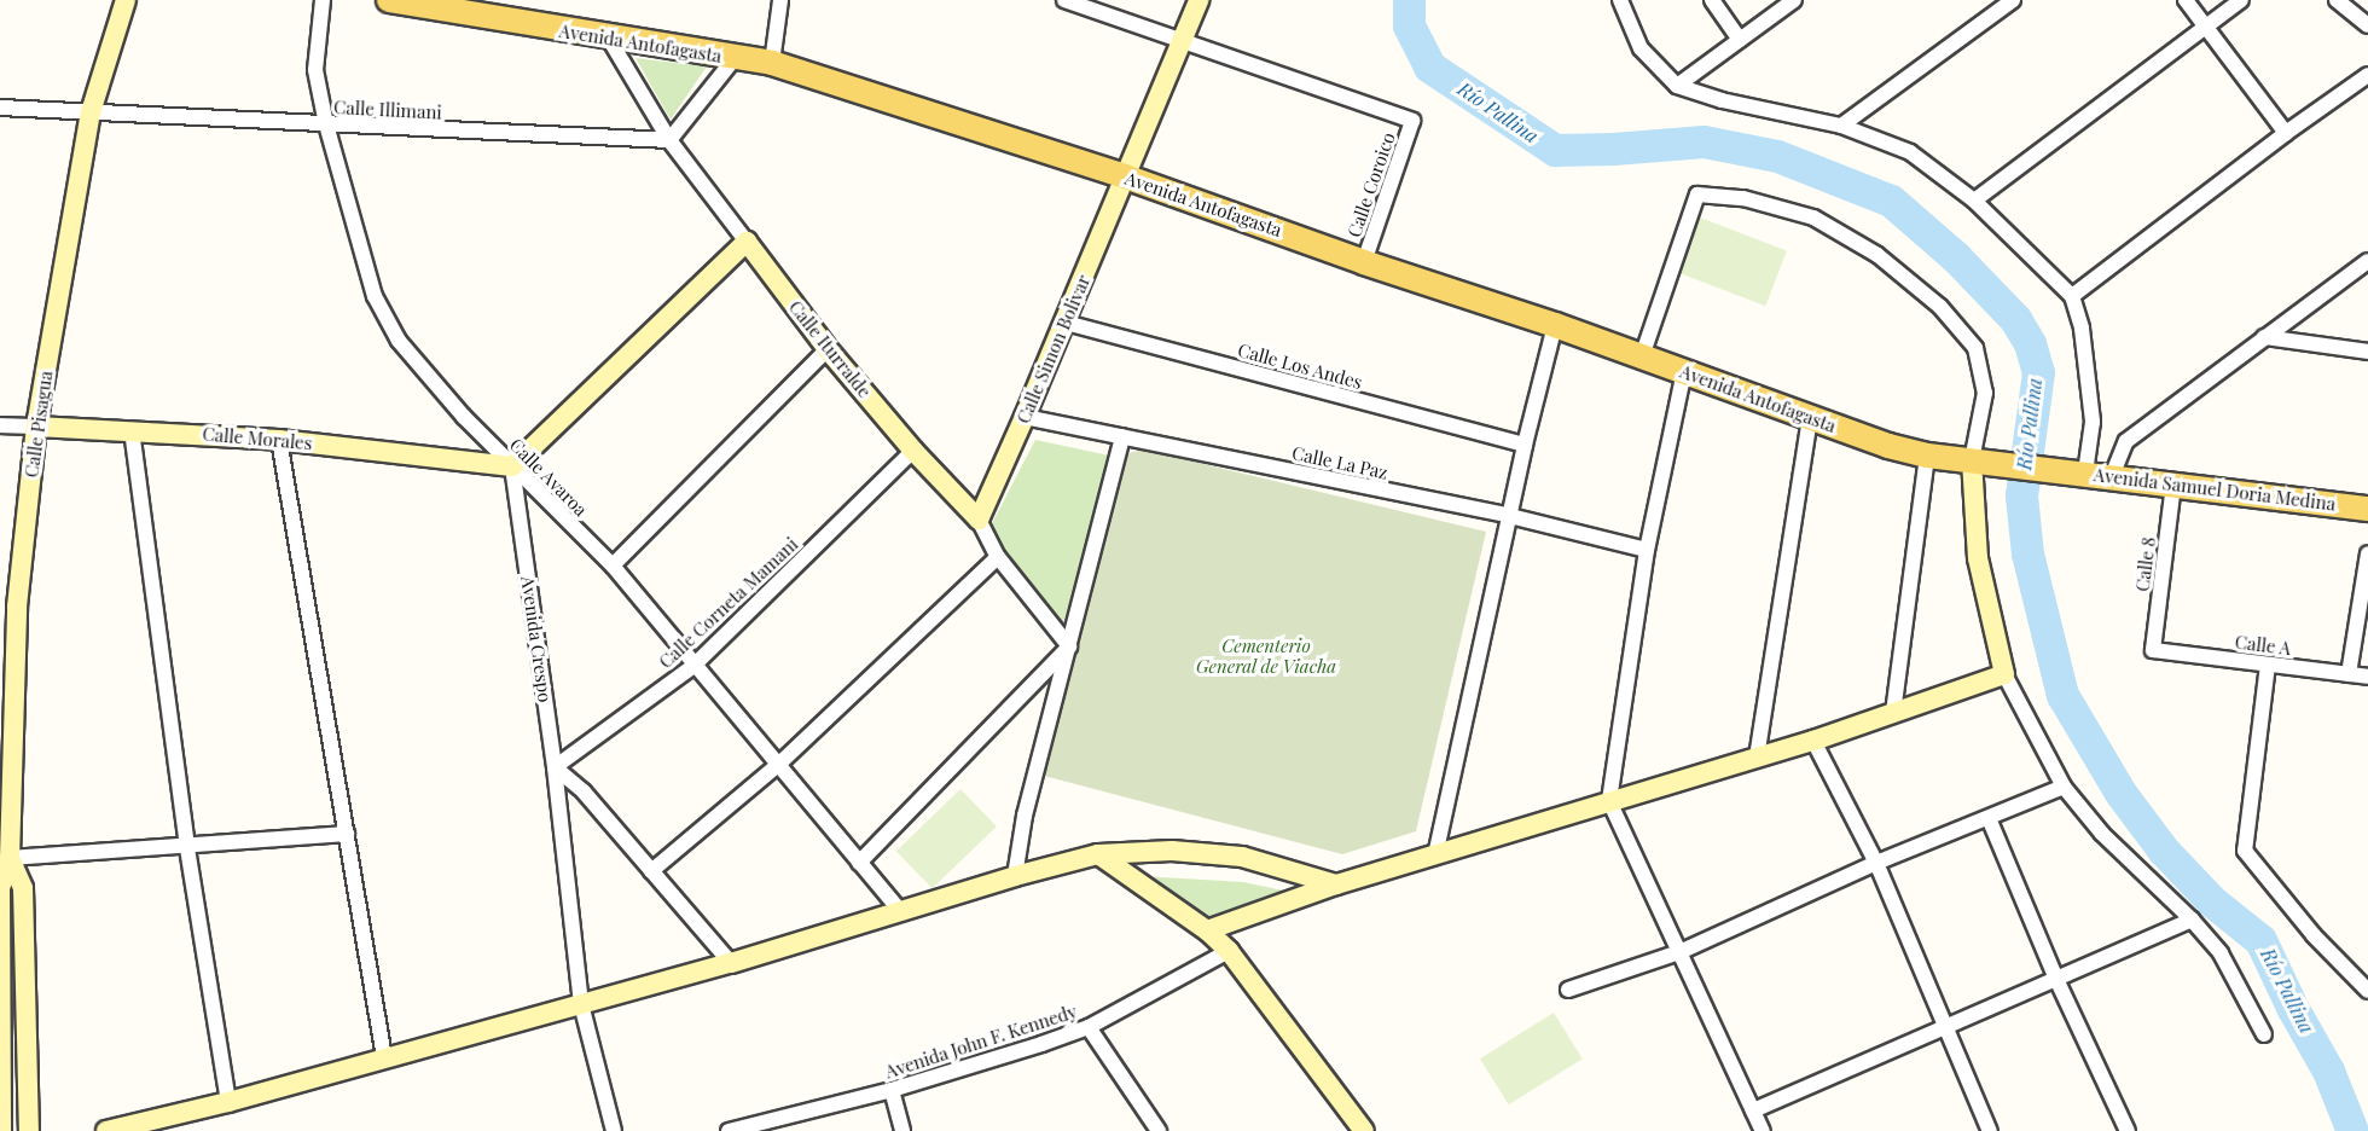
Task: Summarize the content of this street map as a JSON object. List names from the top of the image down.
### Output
{
  "streets": {
    "main road": [
      "Avenida Antofagasta",
      "Calle Iturralde",
      "Calle Simon Bolivar",
      "Calle Pisagua",
      "Calle Morales",
      "Avenida Samuel Doria Medina"
    ],
    "street": [
      "Calle Illimani",
      "Calle Coroico",
      "Calle Los Andes",
      "Calle La Paz",
      "Calle Avaroa",
      "Calle 8",
      "Calle Corneta Mamani",
      "Avenida Crespo",
      "Calle A",
      "Avenida John F. Kennedy"
    ]
  },
  "crossings": [
    ["Avenida Antofagasta", "Calle Coroico"],
    ["Avenida Antofagasta", "Calle Iturralde"],
    ["Avenida Antofagasta", "Calle Simon Bolivar"],
    ["Avenida Antofagasta", "Avenida Samuel Doria Medina"],
    ["Calle Illimani", "Calle Iturralde"],
    ["Calle Illimani", "Calle Pisagua"],
    ["Calle Illimani", "Calle Avaroa"],
    ["Calle Coroico", "Calle Simon Bolivar"],
    ["Calle Iturralde", "Calle Simon Bolivar"],
    ["Calle Iturralde", "Calle Corneta Mamani"],
    ["Calle Simon Bolivar", "Calle Los Andes"],
    ["Calle Simon Bolivar", "Calle La Paz"],
    ["Calle Pisagua", "Calle Morales"],
    ["Calle Morales", "Calle Avaroa"],
    ["Calle Morales", "Avenida Crespo"],
    ["Calle Avaroa", "Calle Corneta Mamani"],
    ["Calle Avaroa", "Avenida Crespo"],
    ["Avenida Samuel Doria Medina", "Calle 8"],
    ["Calle 8", "Calle A"],
    ["Calle Corneta Mamani", "Avenida Crespo"]
  ],
  "water": ["Río Pallina"],
  "parks": ["Cementerio General de Viacha"]
}
